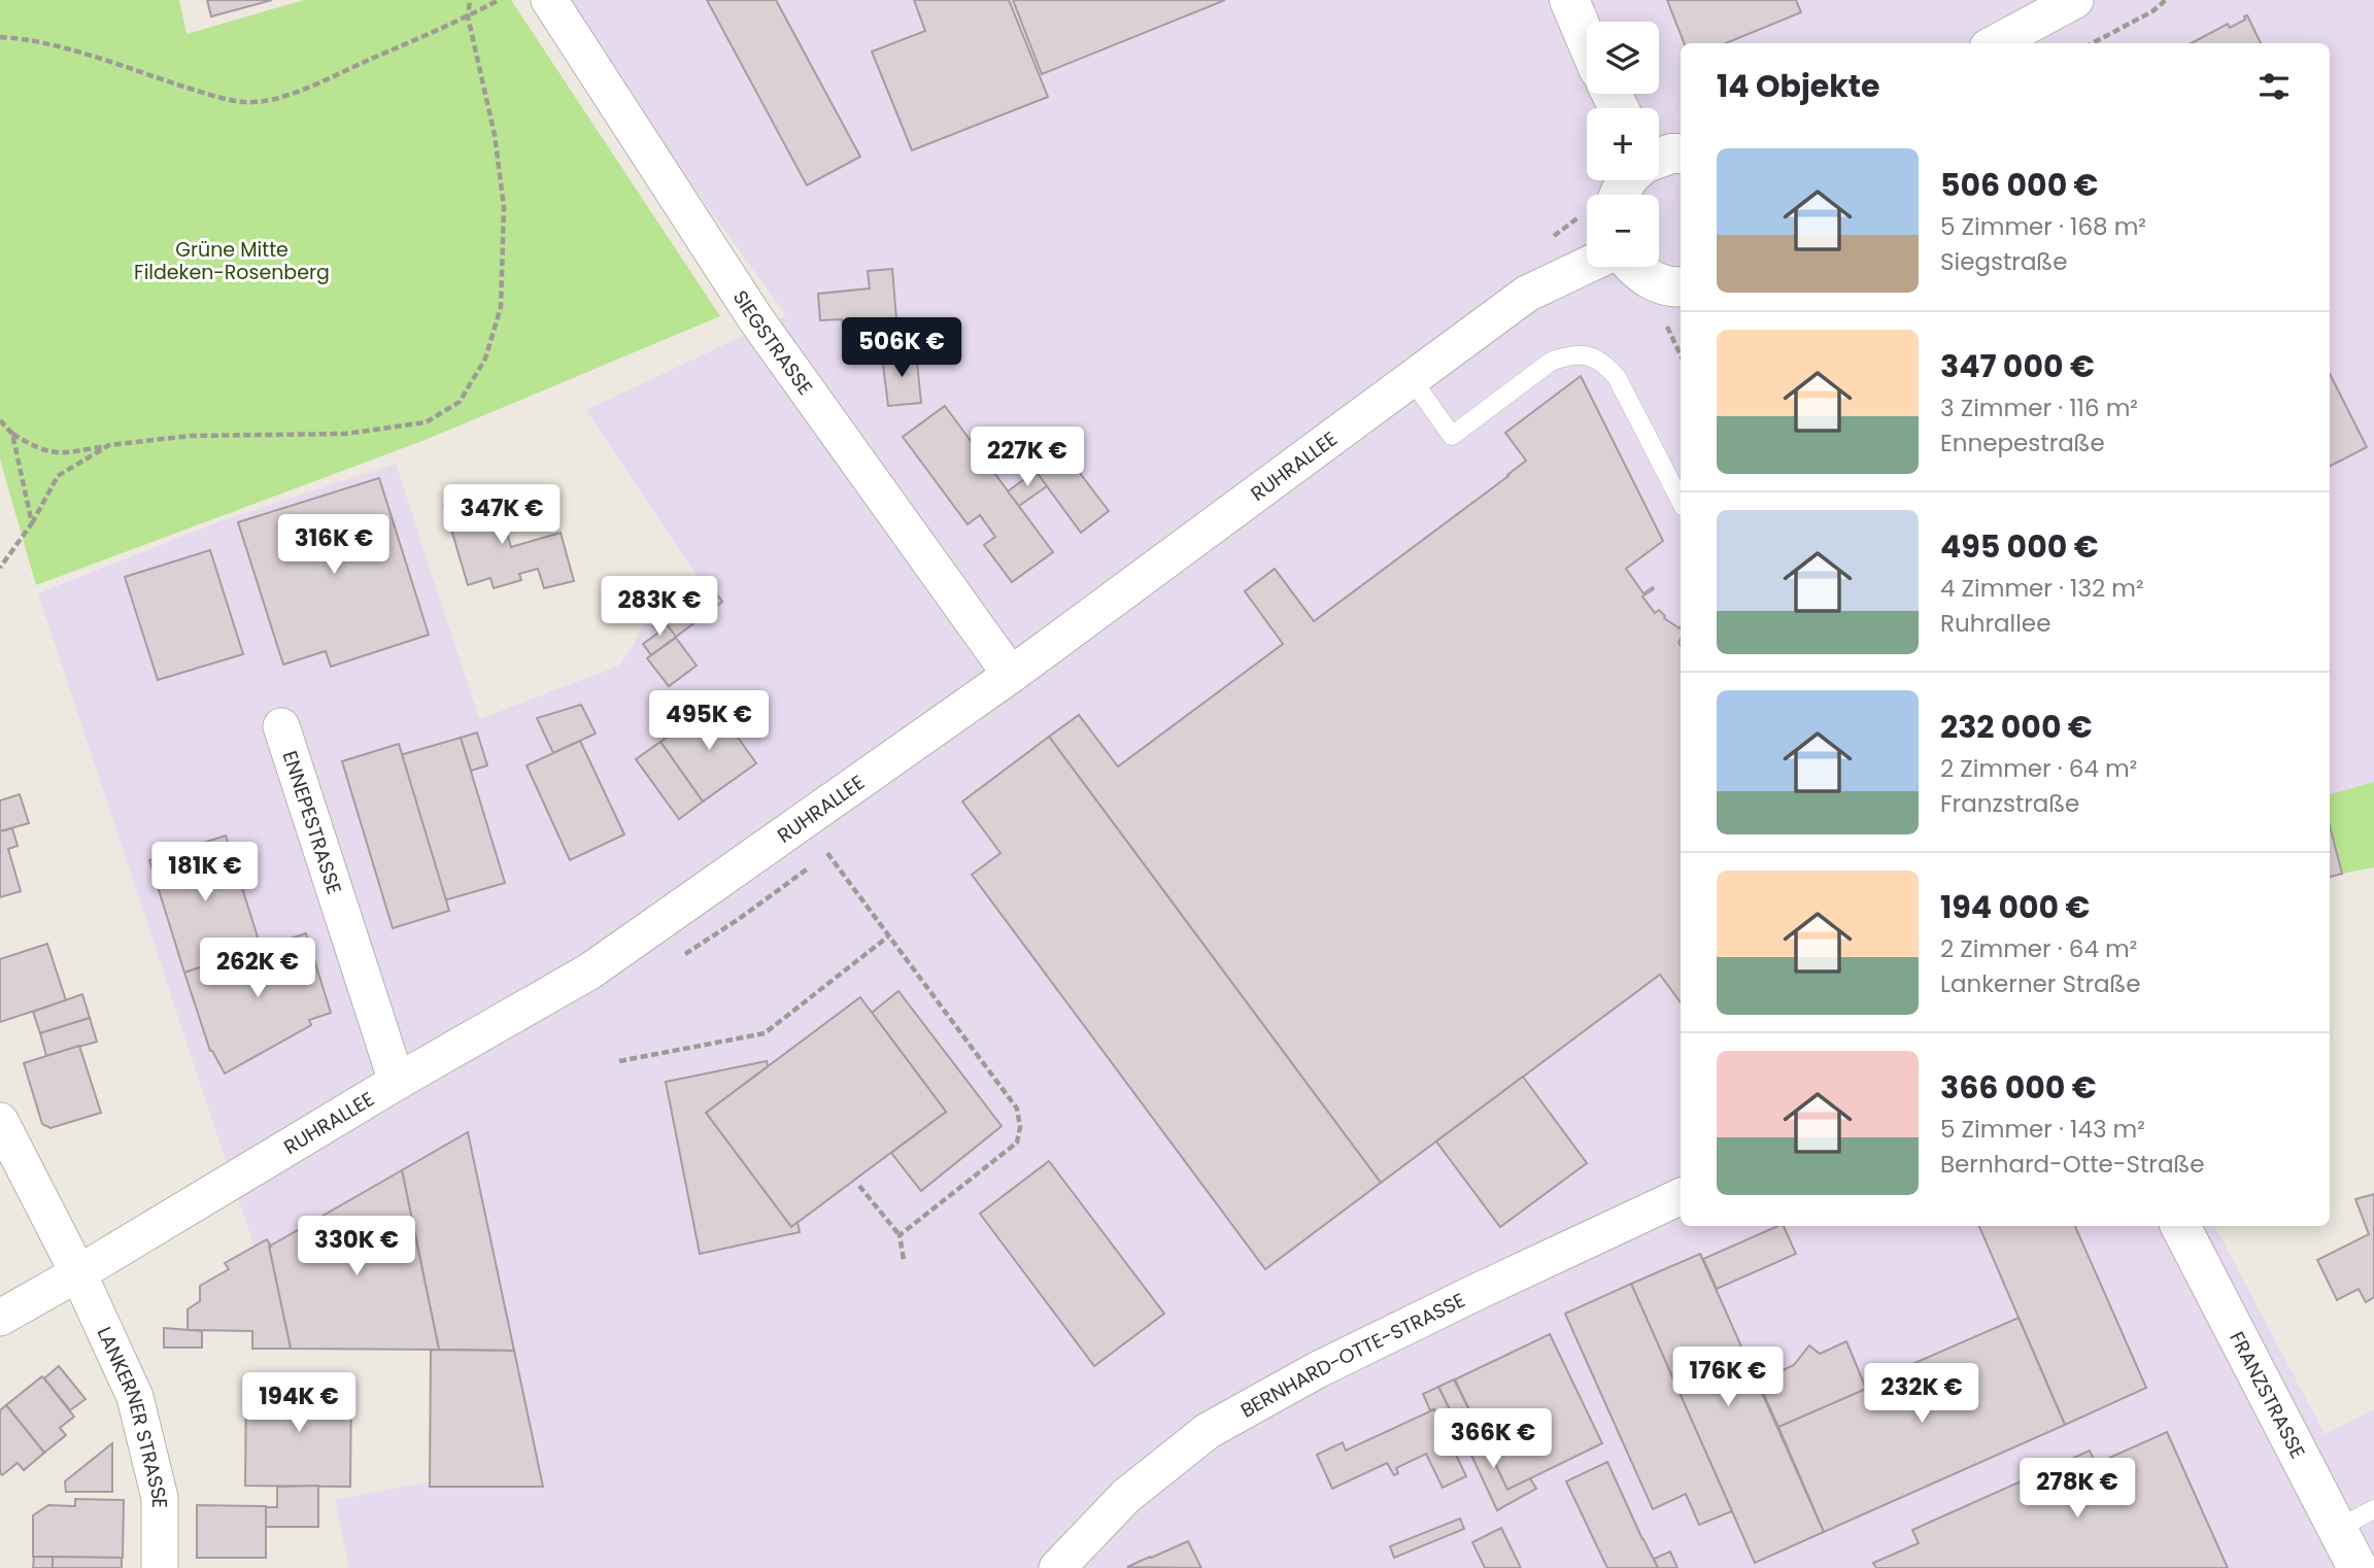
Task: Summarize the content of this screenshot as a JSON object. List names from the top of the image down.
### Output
{
  "streets": {
    "street": [
      "SIEGSTRASSE",
      "RUHRALLEE",
      "ENNEPESTRASSE",
      "BERNHARD-OTTE-STRASSE",
      "FRANZSTRASSE",
      "LANKERNER STRASSE"
    ]
  },
  "crossings": [
    ["SIEGSTRASSE", "RUHRALLEE"],
    ["RUHRALLEE", "ENNEPESTRASSE"],
    ["RUHRALLEE", "LANKERNER STRASSE"]
  ],
  "parks": ["Grüne Mitte Fildeken-Rosenberg"],
  "page": {
    "map_buttons": ["+", "−"],
    "heading": "14 Objekte",
    "list": [
      {
        "name": "506 000 €",
        "note": "5 Zimmer · 168 m² · Siegstraße"
      },
      {
        "name": "347 000 €",
        "note": "3 Zimmer · 116 m² · Ennepestraße"
      },
      {
        "name": "495 000 €",
        "note": "4 Zimmer · 132 m² · Ruhrallee"
      },
      {
        "name": "232 000 €",
        "note": "2 Zimmer · 64 m² · Franzstraße"
      },
      {
        "name": "194 000 €",
        "note": "2 Zimmer · 64 m² · Lankerner Straße"
      },
      {
        "name": "366 000 €",
        "note": "5 Zimmer · 143 m² · Bernhard-Otte-Straße"
      }
    ],
    "price": [
      "506K €",
      "227K €",
      "347K €",
      "316K €",
      "283K €",
      "495K €",
      "181K €",
      "262K €",
      "330K €",
      "176K €",
      "232K €",
      "194K €",
      "366K €",
      "278K €"
    ]
  }
}
